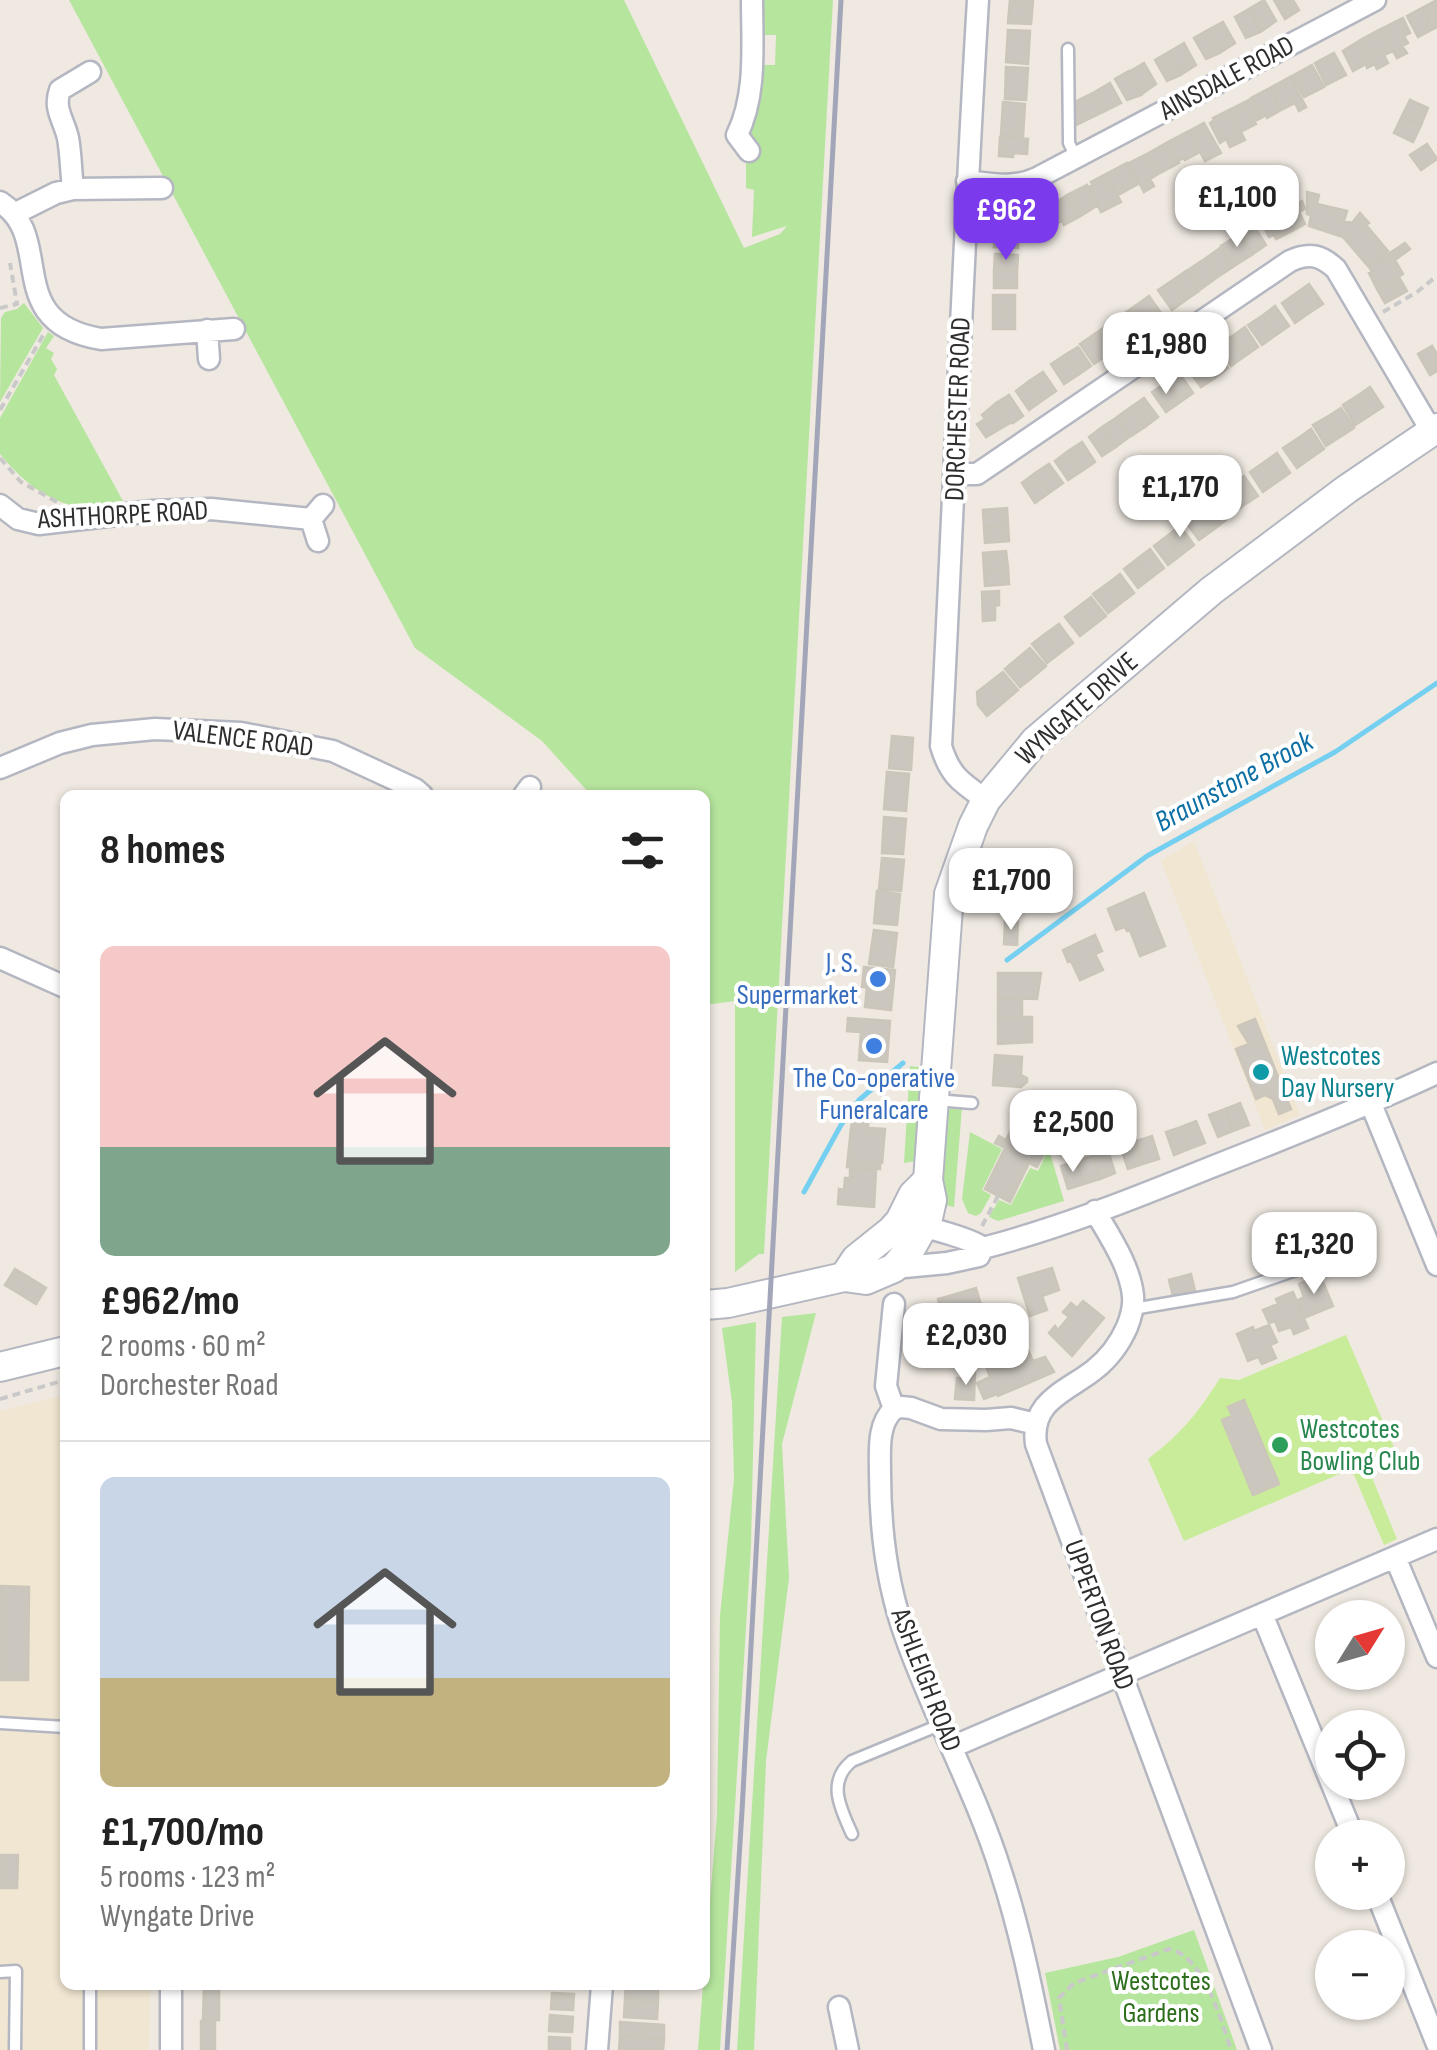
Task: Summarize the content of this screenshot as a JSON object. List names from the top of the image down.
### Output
{
  "streets": {
    "street": [
      "AINSDALE ROAD",
      "DORCHESTER ROAD",
      "ASHTHORPE ROAD",
      "WYNGATE DRIVE",
      "VALENCE ROAD",
      "UPPERTON ROAD",
      "ASHLEIGH ROAD"
    ]
  },
  "crossings": [
    ["AINSDALE ROAD", "DORCHESTER ROAD"],
    ["DORCHESTER ROAD", "WYNGATE DRIVE"]
  ],
  "water": ["Braunstone Brook"],
  "parks": ["Westcotes Gardens"],
  "places": [
    "J. S. Supermarket",
    "The Co-operative Funeralcare",
    "Westcotes Day Nursery",
    "Westcotes Bowling Club"
  ],
  "north": "top right",
  "page": {
    "price": [
      "£1,100",
      "£962",
      "£1,980",
      "£1,170",
      "£1,700",
      "£2,500",
      "£1,320",
      "£2,030"
    ],
    "heading": "8 homes",
    "list": [
      {
        "name": "£962/mo",
        "note": "2 rooms · 60 m² · Dorchester Road"
      },
      {
        "name": "£1,700/mo",
        "note": "5 rooms · 123 m² · Wyngate Drive"
      }
    ],
    "map_buttons": ["+", "−"]
  }
}
